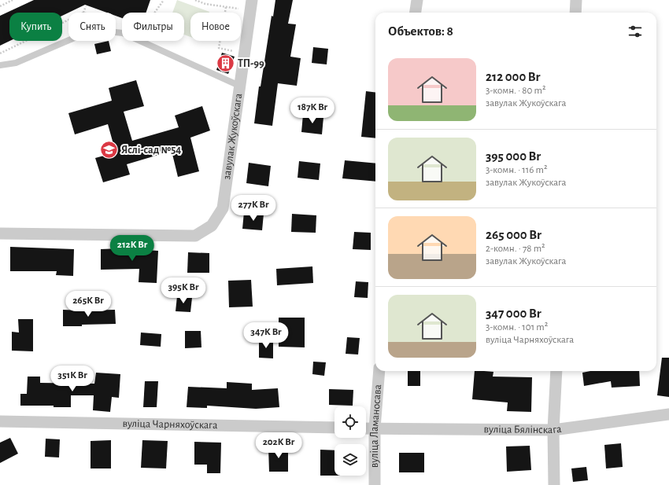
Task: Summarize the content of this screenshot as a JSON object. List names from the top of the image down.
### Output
{
  "streets": {
    "street": [
      "завулак Жукоўскага",
      "вуліца Чарняхоўскага",
      "вуліца Ламаносава",
      "вуліца Бялінскага"
    ]
  },
  "crossings": [
    ["вуліца Ламаносава", "вуліца Бялінскага"]
  ],
  "places": {
    "building": ["ТП-99"],
    "school or university": ["Яслі-сад №54"]
  },
  "page": {
    "chip": [
      "Купить",
      "Снять",
      "Фильтры",
      "Новое"
    ],
    "heading": "Объектов: 8",
    "list": [
      {
        "name": "212 000 Br",
        "note": "3-комн. · 80 m² · завулак Жукоўскага"
      },
      {
        "name": "395 000 Br",
        "note": "3-комн. · 116 m² · завулак Жукоўскага"
      },
      {
        "name": "265 000 Br",
        "note": "2-комн. · 78 m² · завулак Жукоўскага"
      },
      {
        "name": "347 000 Br",
        "note": "3-комн. · 101 m² · вуліца Чарняхоўскага"
      }
    ],
    "price": [
      "187K Br",
      "277K Br",
      "212K Br",
      "395K Br",
      "265K Br",
      "347K Br",
      "351K Br",
      "202K Br"
    ]
  }
}
